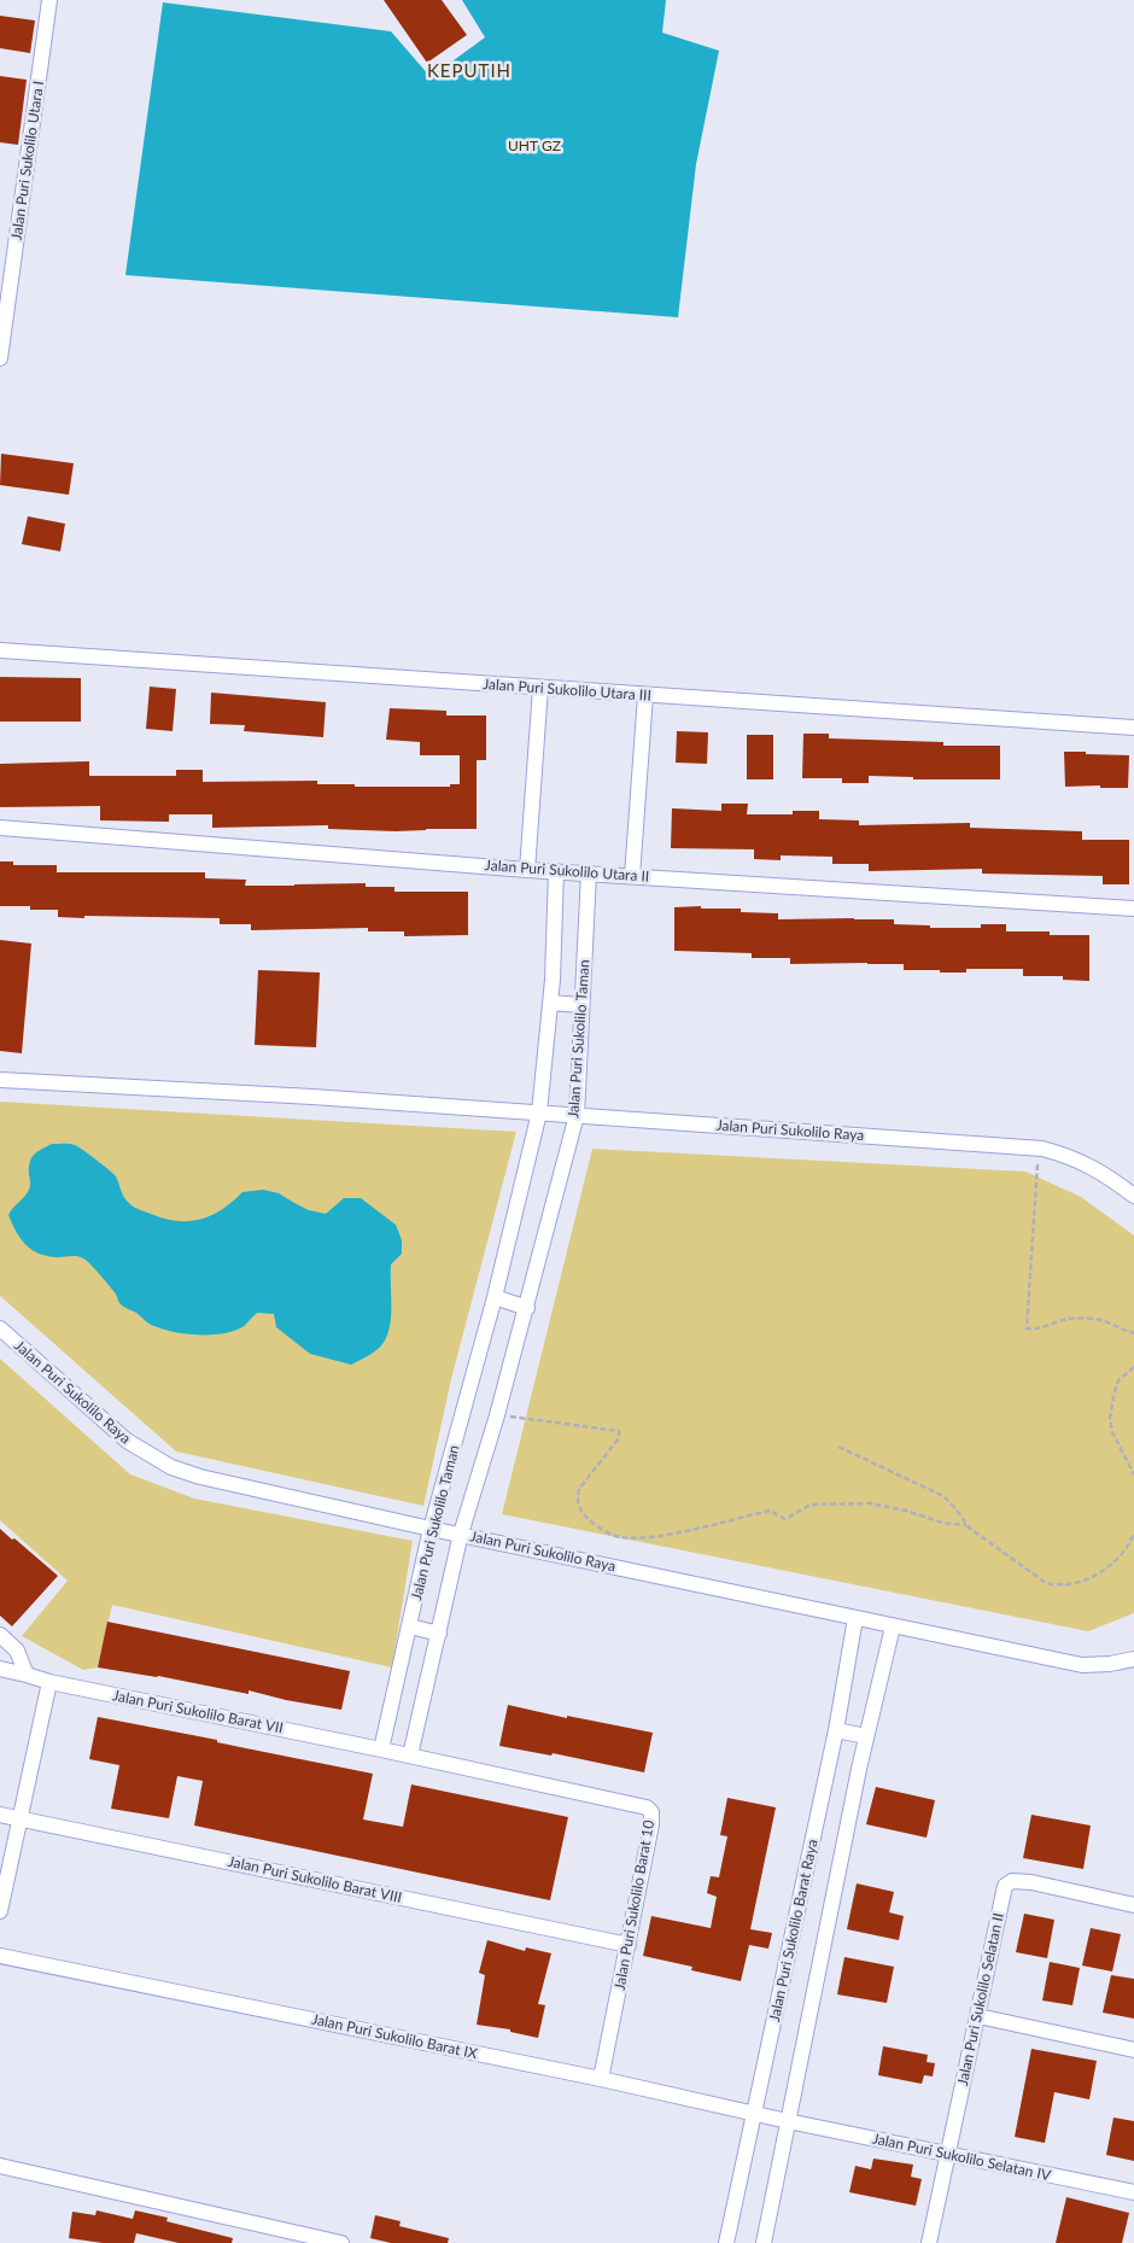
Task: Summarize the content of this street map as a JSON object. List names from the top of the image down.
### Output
{
  "streets": {
    "street": [
      "Jalan Puri Sukolilo Utara I",
      "Jalan Puri Sukolilo Utara III",
      "Jalan Puri Sukolilo Utara II",
      "Jalan Puri Sukolilo Taman",
      "Jalan Puri Sukolilo Raya",
      "Jalan Puri Sukolilo Barat VII",
      "Jalan Puri Sukolilo Barat VIII",
      "Jalan Puri Sukolilo Barat 10",
      "Jalan Puri Sukolilo Barat Raya",
      "Jalan Puri Sukolilo Selatan II",
      "Jalan Puri Sukolilo Barat IX",
      "Jalan Puri Sukolilo Selatan IV"
    ]
  },
  "crossings": [
    ["Jalan Puri Sukolilo Utara II", "Jalan Puri Sukolilo Taman"],
    ["Jalan Puri Sukolilo Taman", "Jalan Puri Sukolilo Raya"],
    ["Jalan Puri Sukolilo Taman", "Jalan Puri Sukolilo Barat VII"],
    ["Jalan Puri Sukolilo Taman", "Jalan Puri Sukolilo Barat 10"],
    ["Jalan Puri Sukolilo Raya", "Jalan Puri Sukolilo Barat Raya"],
    ["Jalan Puri Sukolilo Barat VII", "Jalan Puri Sukolilo Barat 10"],
    ["Jalan Puri Sukolilo Barat VIII", "Jalan Puri Sukolilo Barat 10"],
    ["Jalan Puri Sukolilo Barat 10", "Jalan Puri Sukolilo Barat IX"],
    ["Jalan Puri Sukolilo Barat Raya", "Jalan Puri Sukolilo Barat IX"],
    ["Jalan Puri Sukolilo Selatan II", "Jalan Puri Sukolilo Selatan IV"],
    ["Jalan Puri Sukolilo Barat IX", "Jalan Puri Sukolilo Selatan IV"]
  ],
  "districts": ["KEPUTIH"],
  "parks": ["UHT GZ"]
}
